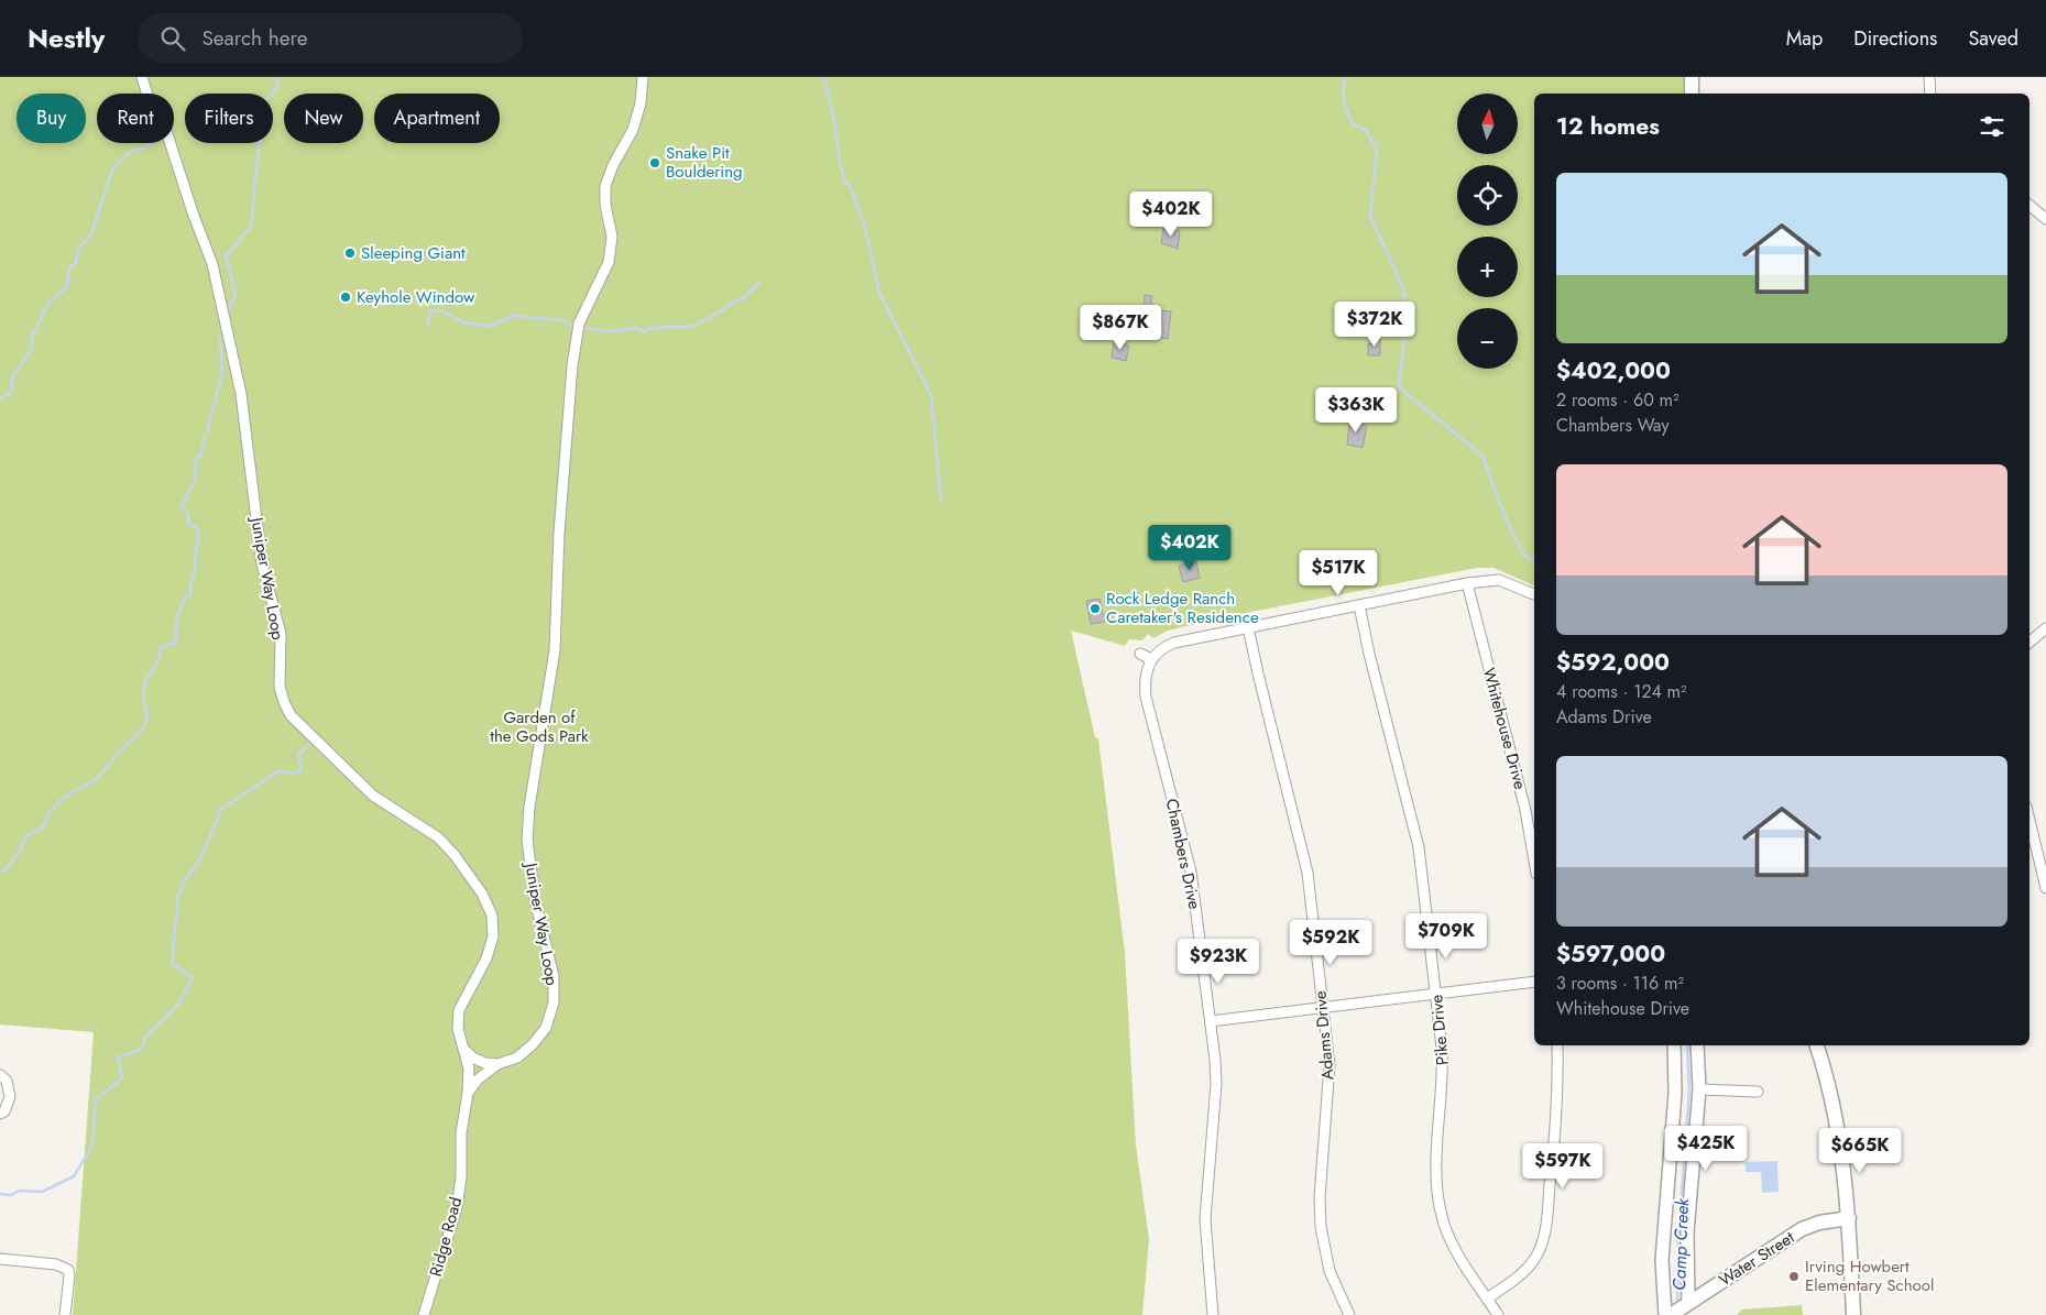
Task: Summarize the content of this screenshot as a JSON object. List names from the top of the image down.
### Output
{
  "streets": {
    "main road": ["Water Street"],
    "street": [
      "Juniper Way Loop",
      "Whitehouse Drive",
      "Chambers Drive",
      "Pike Drive",
      "Adams Drive",
      "Ridge Road"
    ]
  },
  "crossings": [
    ["Juniper Way Loop", "Ridge Road"]
  ],
  "water": ["Camp Creek"],
  "parks": ["Garden of the Gods Park"],
  "places": [
    "Snake Pit Bouldering",
    "Sleeping Giant",
    "Keyhole Window",
    "Rock Ledge Ranch Caretaker's Residence",
    "Irving Howbert Elementary School"
  ],
  "north": "top",
  "page": {
    "header": "Nestly",
    "search": "Search here",
    "nav": ["Map", "Directions", "Saved"],
    "map_buttons": ["+", "−"],
    "chip": [
      "Buy",
      "Rent",
      "Filters",
      "New",
      "Apartment"
    ],
    "heading": "12 homes",
    "list": [
      {
        "name": "$402,000",
        "note": "2 rooms · 60 m² · Chambers Way"
      },
      {
        "name": "$592,000",
        "note": "4 rooms · 124 m² · Adams Drive"
      },
      {
        "name": "$597,000",
        "note": "3 rooms · 116 m² · Whitehouse Drive"
      }
    ],
    "price": [
      "$402K",
      "$372K",
      "$867K",
      "$363K",
      "$402K",
      "$517K",
      "$709K",
      "$592K",
      "$923K",
      "$425K",
      "$665K",
      "$597K"
    ]
  }
}
